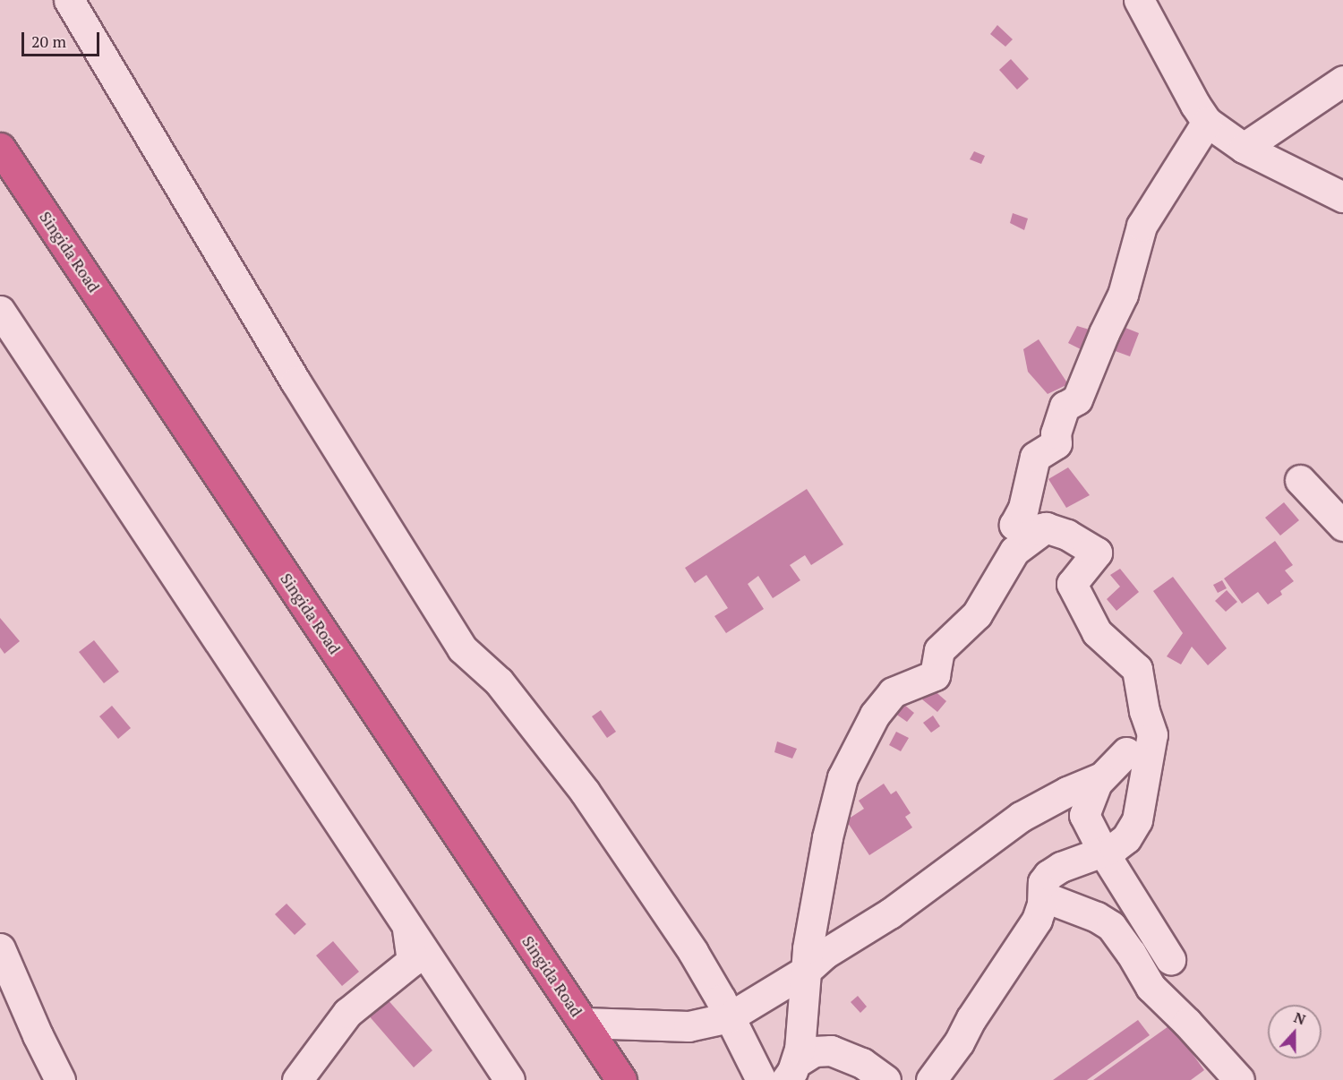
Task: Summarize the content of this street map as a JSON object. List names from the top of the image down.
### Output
{
  "streets": {
    "highway": ["Singida Road"]
  },
  "scale_bar": "20 m",
  "north": "top"
}
